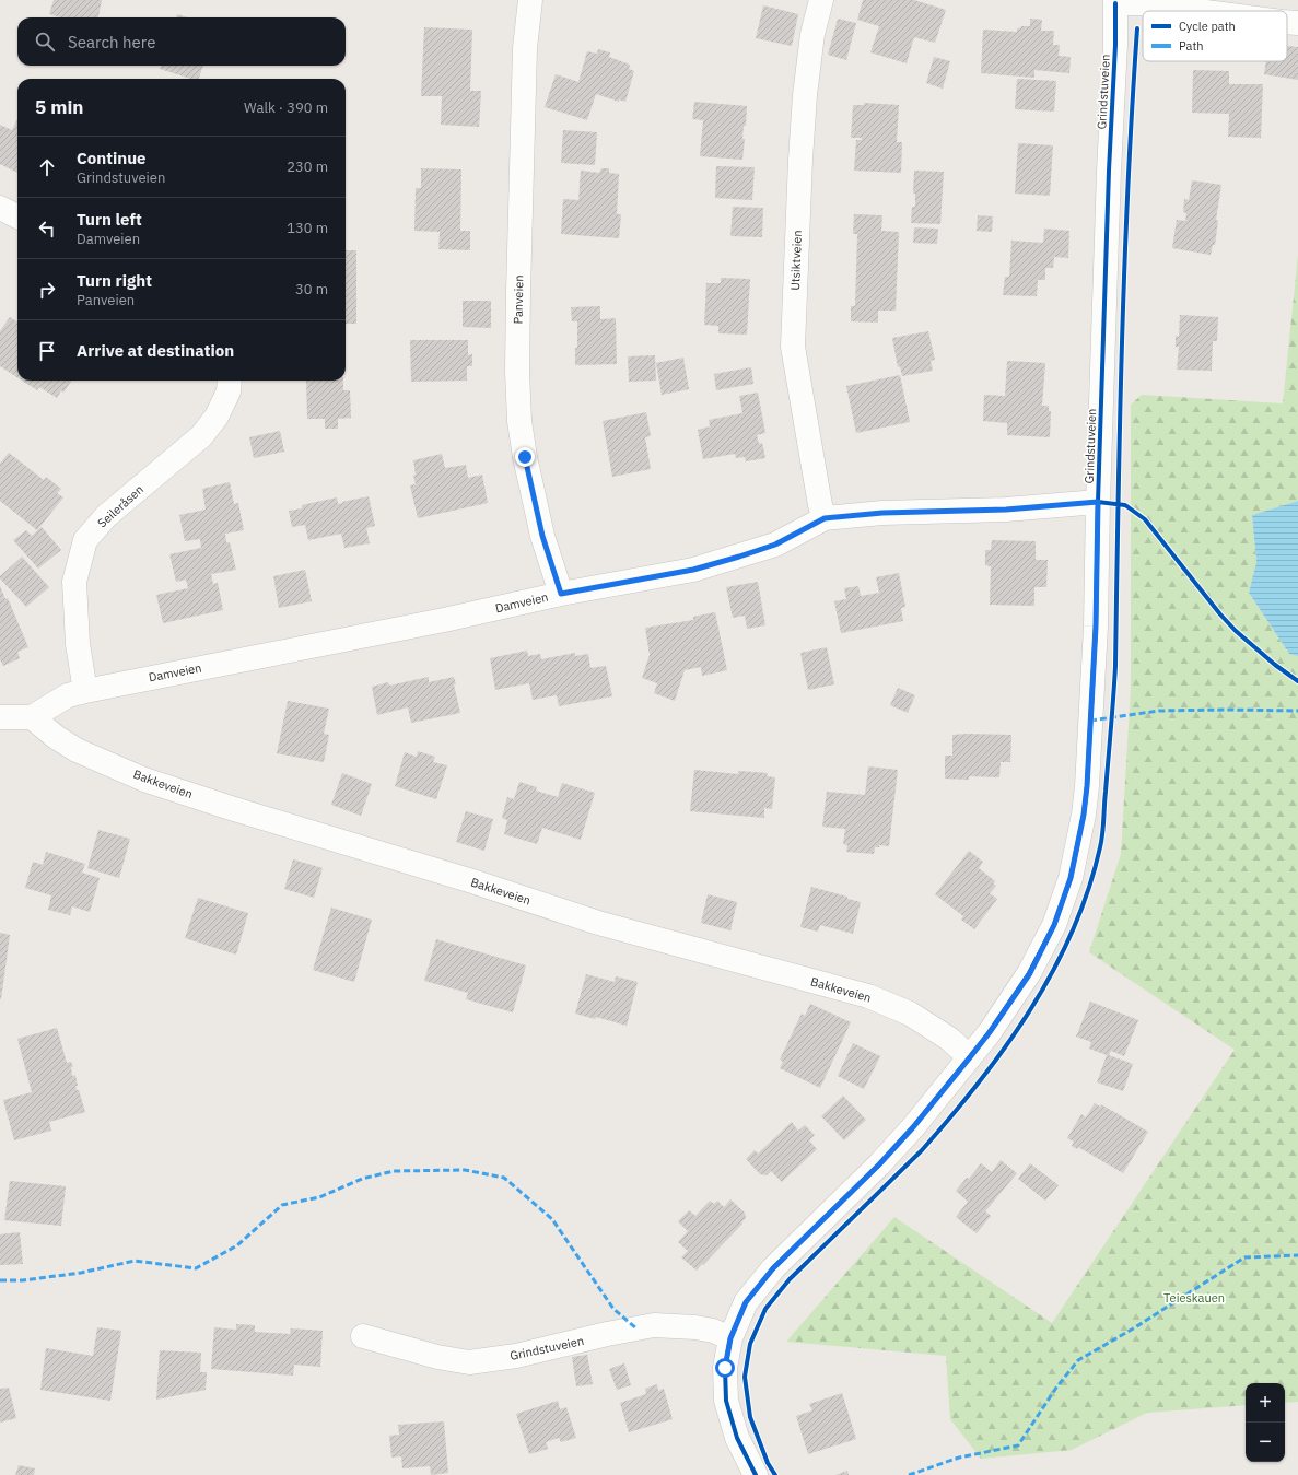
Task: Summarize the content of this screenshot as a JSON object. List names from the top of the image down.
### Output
{
  "streets": {
    "street": [
      "Grindstuveien",
      "Utsiktveien",
      "Panveien",
      "Seileråsen",
      "Damveien",
      "Bakkeveien"
    ]
  },
  "crossings": [
    ["Grindstuveien", "Damveien"],
    ["Grindstuveien", "Bakkeveien"],
    ["Utsiktveien", "Damveien"],
    ["Panveien", "Damveien"],
    ["Seileråsen", "Damveien"],
    ["Damveien", "Bakkeveien"]
  ],
  "parks": ["Teieskauen"],
  "legend": ["Cycle path", "Path"],
  "page": {
    "search": "Search here",
    "heading": ["5 min", "Walk · 390 m"],
    "list": [
      ["Continue", "Grindstuveien", "230 m"],
      ["Turn left", "Damveien", "130 m"],
      ["Turn right", "Panveien", "30 m"],
      "Arrive at destination"
    ],
    "map_buttons": ["+", "−"]
  }
}
